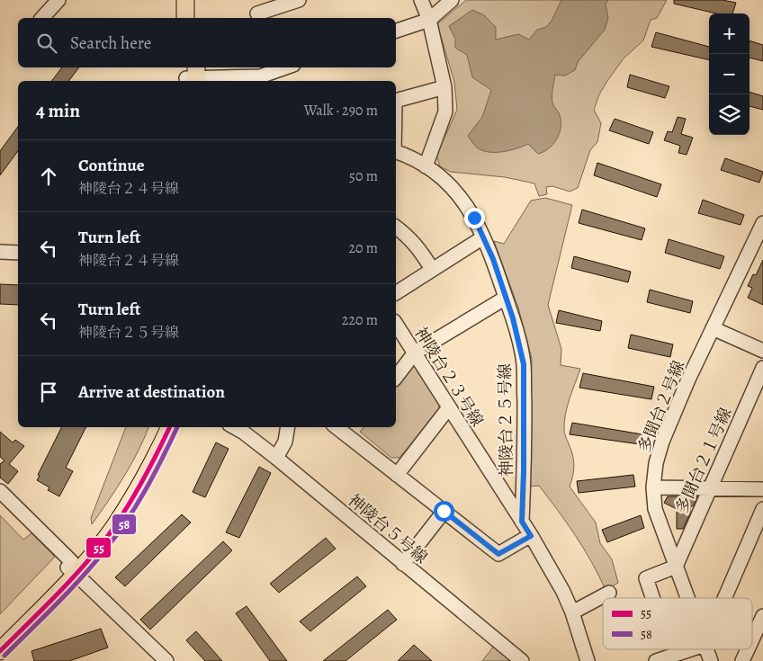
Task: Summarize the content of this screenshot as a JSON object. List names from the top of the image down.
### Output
{
  "streets": {
    "street": [
      "神陵台２３号線",
      "多聞台２号線",
      "神陵台２５号線",
      "多聞台２１号線",
      "神陵台５号線"
    ]
  },
  "crossings": [
    ["神陵台２３号線", "神陵台２５号線"],
    ["多聞台２号線", "多聞台２１号線"]
  ],
  "lines": ["transit line 55", "transit line 58"],
  "legend": ["55", "58"],
  "page": {
    "map_buttons": ["+", "−"],
    "search": "Search here",
    "heading": ["4 min", "Walk · 290 m"],
    "list": [
      ["Continue", "神陵台２４号線", "50 m"],
      ["Turn left", "神陵台２４号線", "20 m"],
      ["Turn left", "神陵台２５号線", "220 m"],
      "Arrive at destination"
    ]
  }
}
